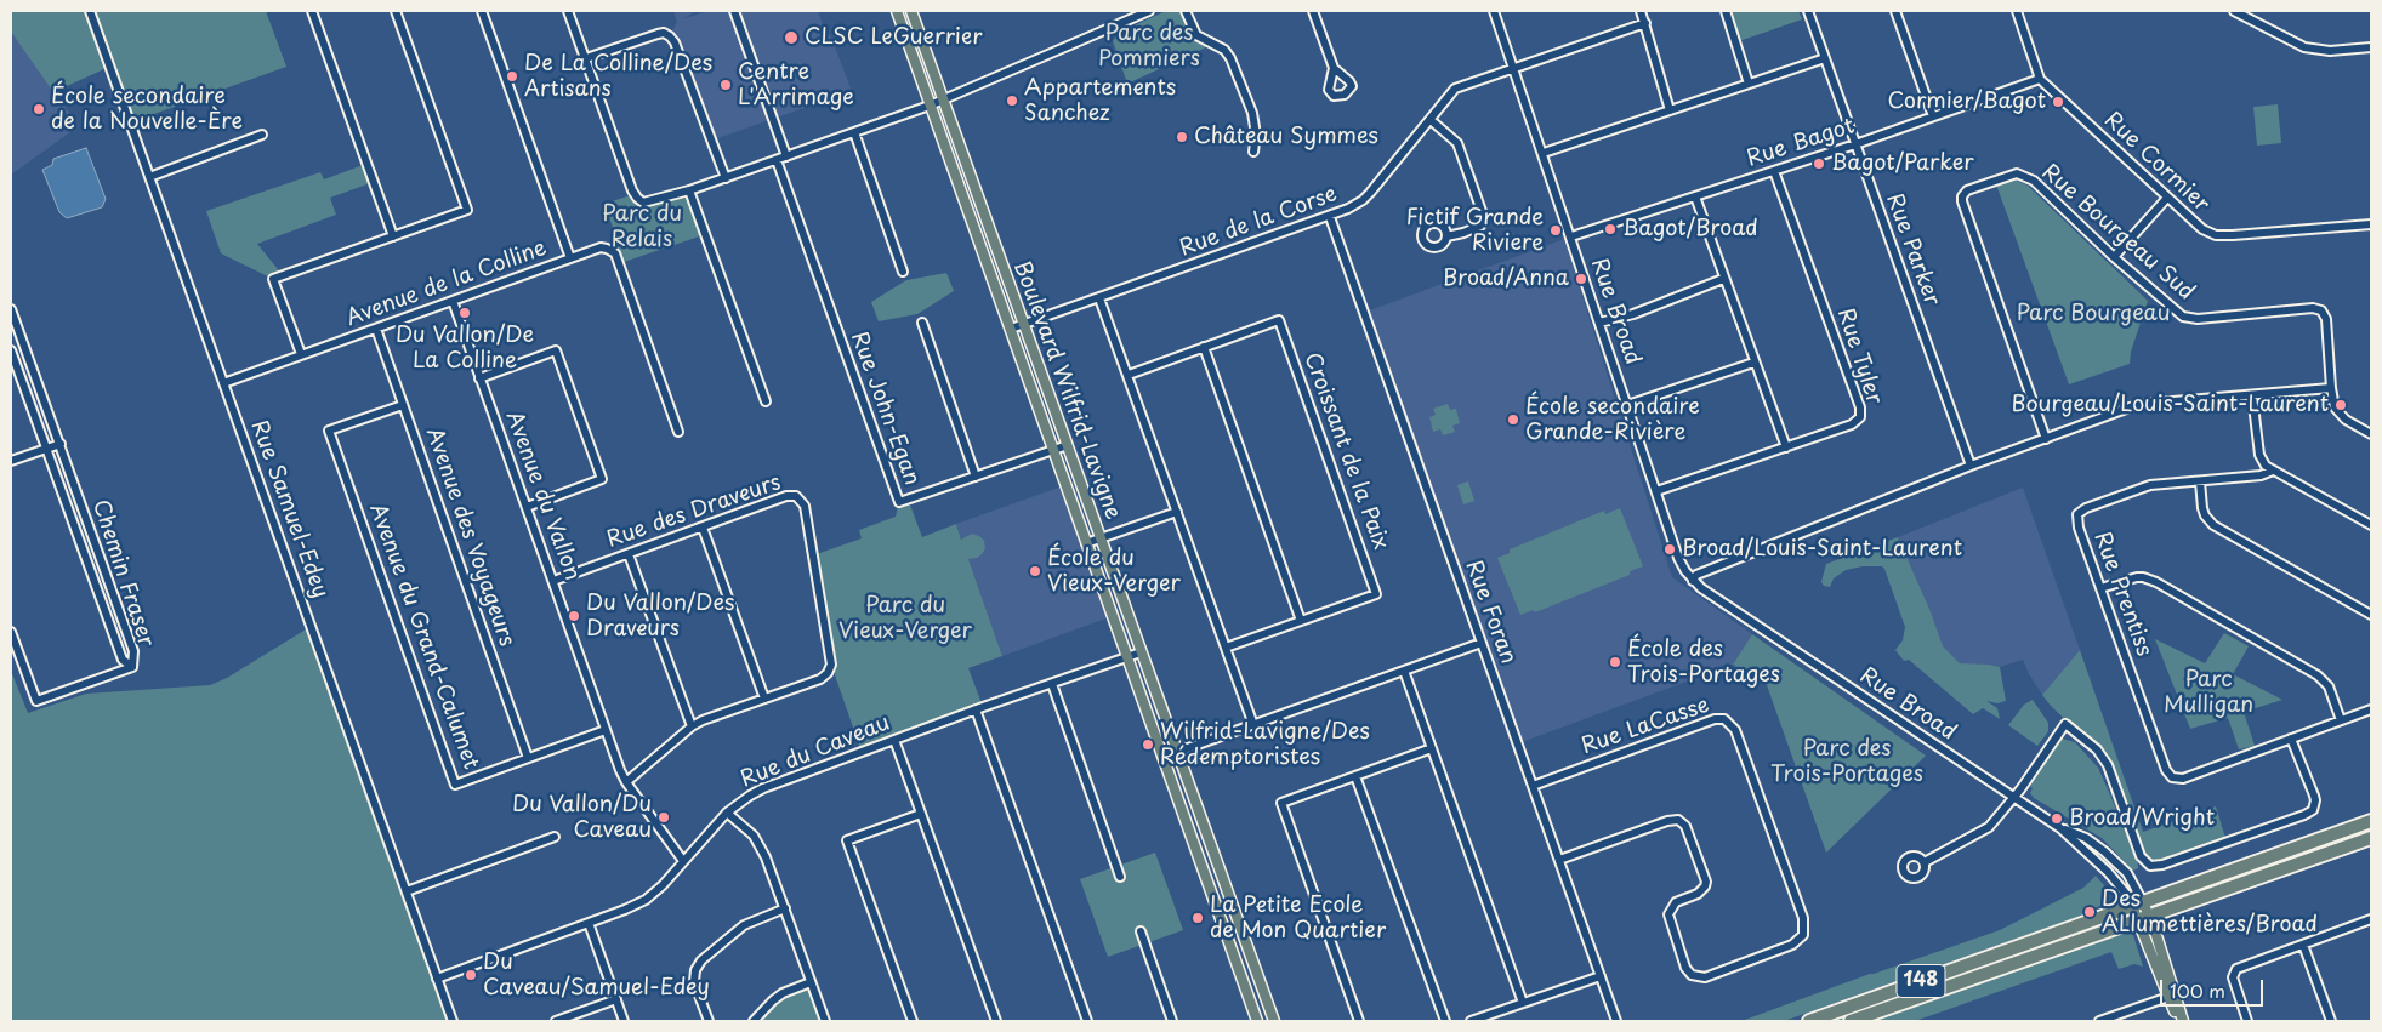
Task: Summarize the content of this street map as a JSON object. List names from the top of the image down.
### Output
{
  "streets": {
    "highway": ["148"],
    "main road": ["Boulevard Wilfrid-Lavigne"],
    "street": [
      "Rue Bagot",
      "Rue Cormier",
      "Rue de la Corse",
      "Rue Bourgeau Sud",
      "Rue Parker",
      "Avenue de la Colline",
      "Rue Broad",
      "Rue Tyler",
      "Rue John-Egan",
      "Croissant de la Paix",
      "Avenue du Vallon",
      "Rue Samuel-Edey",
      "Rue des Draveurs",
      "Avenue des Voyageurs",
      "Chemin Fraser",
      "Rue Prentiss",
      "Rue Foran",
      "Avenue du Grand-Calumet",
      "Rue LaCasse",
      "Rue du Caveau"
    ]
  },
  "crossings": [
    ["Rue Bagot", "Rue Cormier"],
    ["Rue Bagot", "Rue Parker"],
    ["Rue Bagot", "Rue Broad"],
    ["Rue Bagot", "Rue Tyler"],
    ["Rue de la Corse", "Rue Broad"],
    ["Rue de la Corse", "Boulevard Wilfrid-Lavigne"],
    ["Rue de la Corse", "Rue Foran"],
    ["Avenue de la Colline", "Avenue du Vallon"],
    ["Avenue de la Colline", "Rue Samuel-Edey"],
    ["Avenue de la Colline", "Avenue des Voyageurs"],
    ["Rue Broad", "Rue Tyler"],
    ["Rue Broad", "148"],
    ["Boulevard Wilfrid-Lavigne", "Rue John-Egan"],
    ["Boulevard Wilfrid-Lavigne", "Rue du Caveau"],
    ["Avenue du Vallon", "Rue des Draveurs"],
    ["Avenue du Vallon", "Avenue du Grand-Calumet"],
    ["Avenue du Vallon", "Rue du Caveau"],
    ["Rue Samuel-Edey", "Rue du Caveau"],
    ["Avenue des Voyageurs", "Avenue du Grand-Calumet"],
    ["Rue Foran", "Rue LaCasse"]
  ],
  "parks": [
    "Parc des Pommiers",
    "Parc du Relais",
    "Parc Bourgeau",
    "Parc du Vieux-Verger",
    "Parc Mulligan",
    "Parc des Trois-Portages"
  ],
  "places": [
    "CLSC LeGuerrier",
    "De La Colline/Des Artisans",
    "Centre L'Arrimage",
    "Appartements Sanchez",
    "Cormier/Bagot",
    "École secondaire de la Nouvelle-Ère",
    "Château Symmes",
    "Bagot/Parker",
    "Bagot/Broad",
    "Fictif Grande Riviere",
    "Broad/Anna",
    "Du Vallon/De La Colline",
    "Bourgeau/Louis-Saint-Laurent",
    "École secondaire Grande-Rivière",
    "Broad/Louis-Saint-Laurent",
    "École du Vieux-Verger",
    "Du Vallon/Des Draveurs",
    "École des Trois-Portages",
    "Wilfrid-Lavigne/Des Rédemptoristes",
    "Du Vallon/Du Caveau",
    "Broad/Wright",
    "Des ALlumettières/Broad",
    "La Petite Ecole de Mon Quartier",
    "Du Caveau/Samuel-Edey"
  ],
  "scale_bar": "100 m"
}
